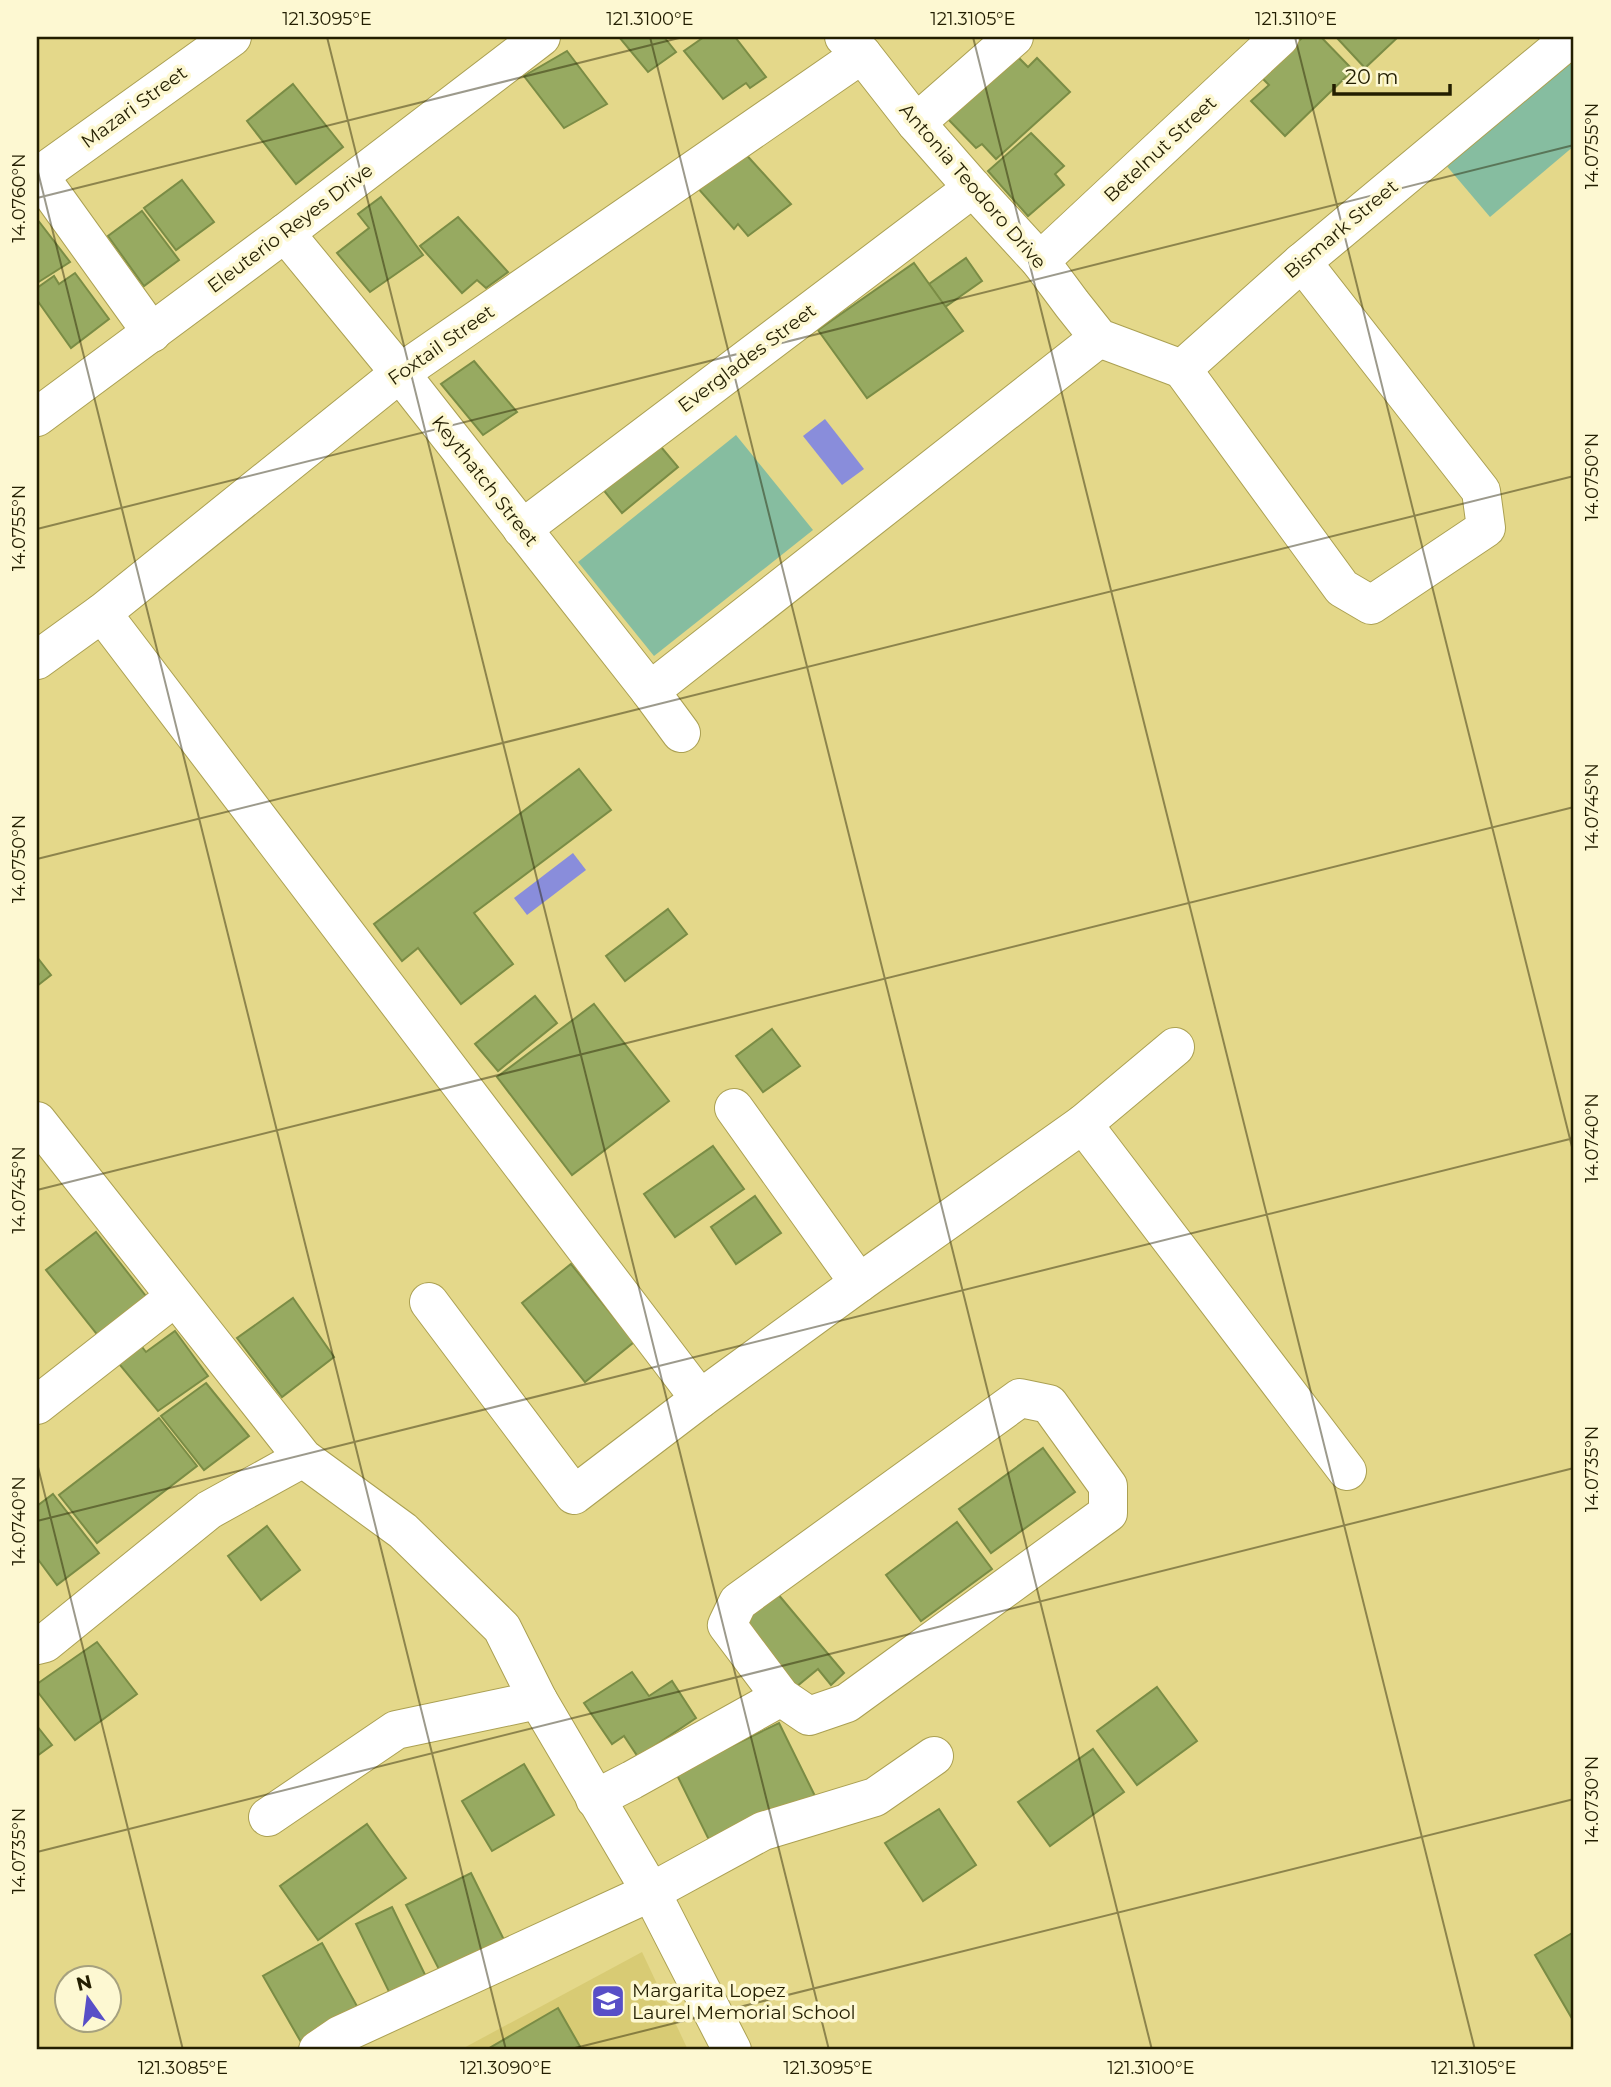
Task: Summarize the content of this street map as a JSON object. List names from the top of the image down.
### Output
{
  "streets": {
    "street": [
      "Mazari Street",
      "Betelnut Street",
      "Antonia Teodoro Drive",
      "Eleuterio Reyes Drive",
      "Bismark Street",
      "Foxtail Street",
      "Everglades Street",
      "Keythatch Street"
    ]
  },
  "crossings": [
    ["Betelnut Street", "Antonia Teodoro Drive"],
    ["Antonia Teodoro Drive", "Foxtail Street"],
    ["Antonia Teodoro Drive", "Everglades Street"],
    ["Eleuterio Reyes Drive", "Keythatch Street"],
    ["Foxtail Street", "Keythatch Street"],
    ["Everglades Street", "Keythatch Street"]
  ],
  "places": {
    "school or university": ["Margarita Lopez Laurel Memorial School"]
  },
  "scale_bar": "20 m",
  "north": "top",
  "coordinates": [
    "121.3095°E",
    "121.3100°E",
    "121.3105°E",
    "121.3110°E",
    "14.0755°N",
    "14.0760°N",
    "14.0750°N",
    "14.0745°N",
    "14.0740°N",
    "14.0735°N",
    "14.0730°N",
    "121.3085°E",
    "121.3090°E"
  ]
}
